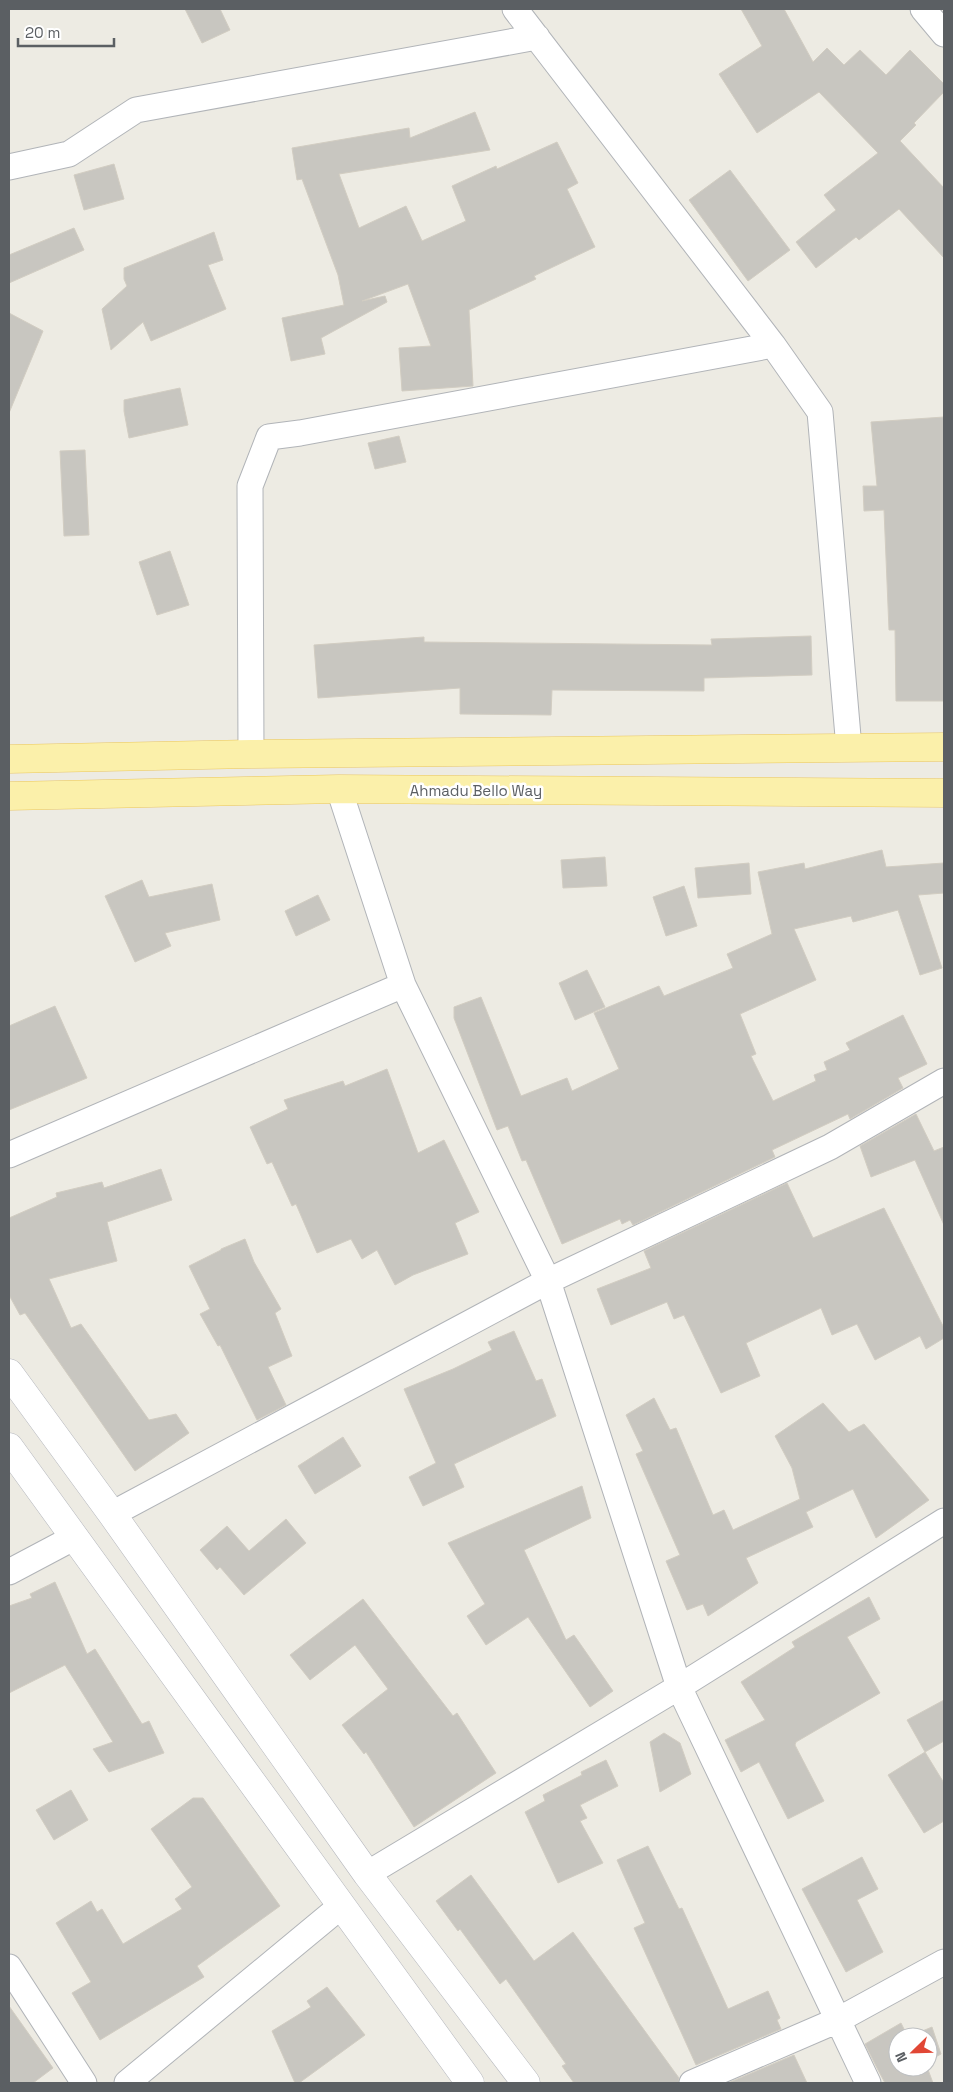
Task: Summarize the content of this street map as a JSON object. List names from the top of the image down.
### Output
{
  "streets": {
    "main road": ["Ahmadu Bello Way"]
  },
  "scale_bar": "20 m",
  "north": "bottom left"
}
